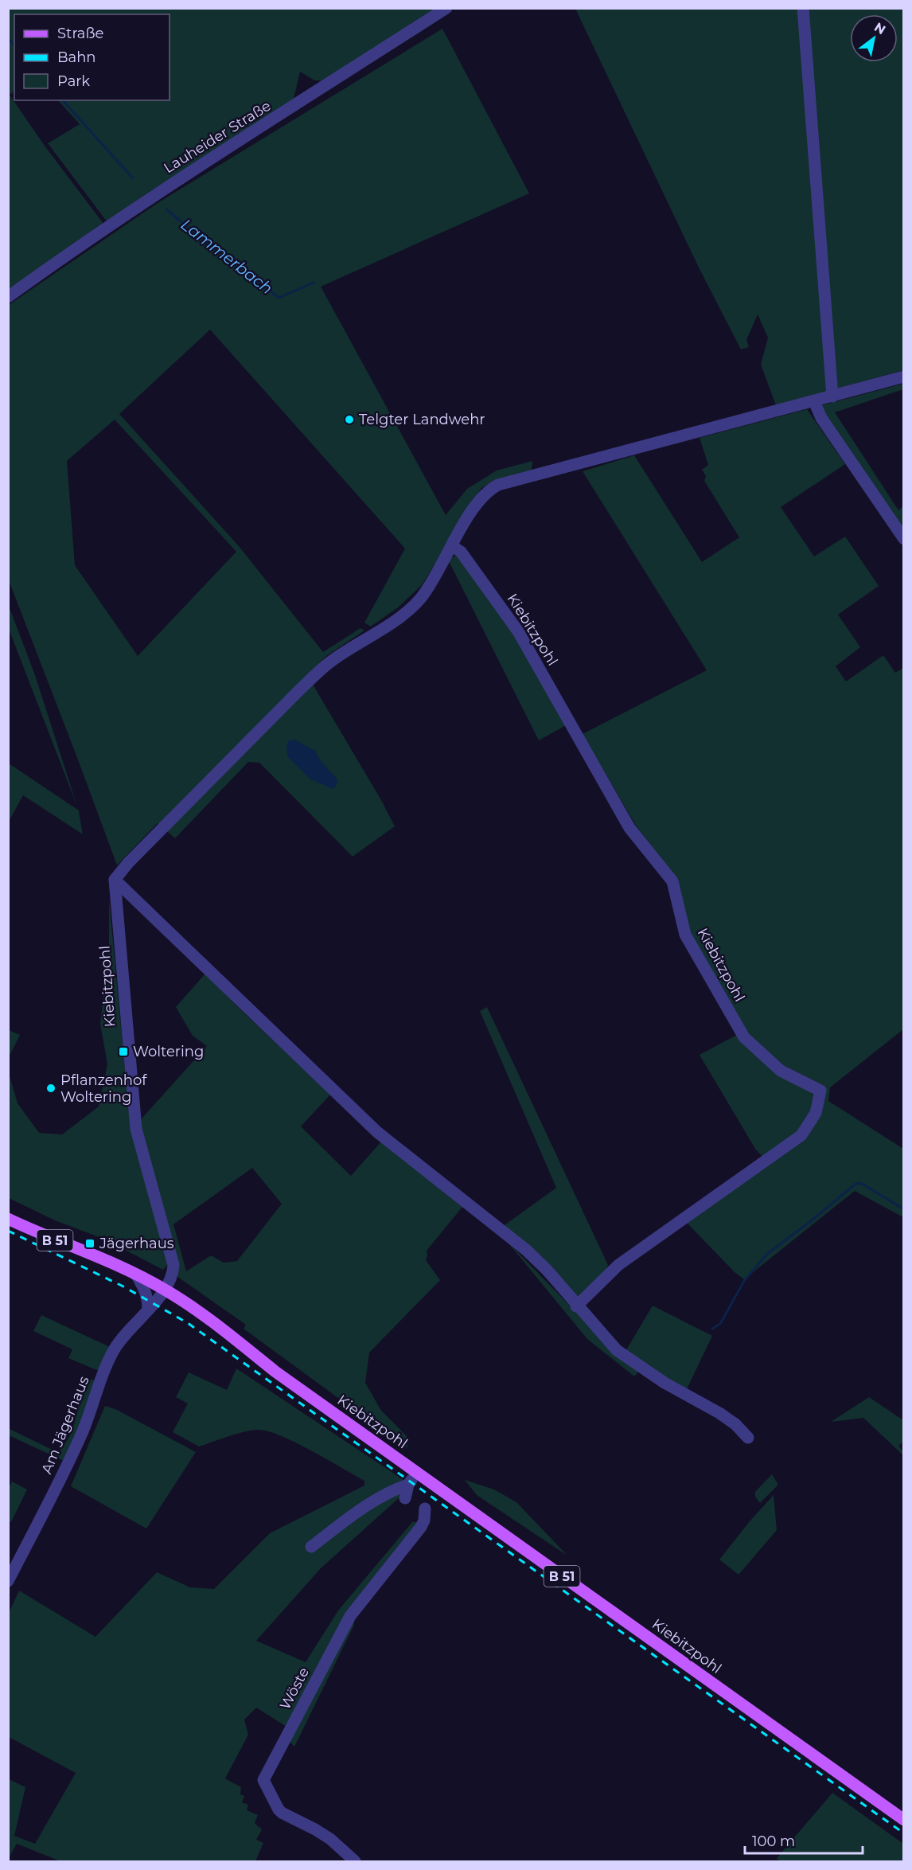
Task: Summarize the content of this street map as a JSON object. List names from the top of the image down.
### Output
{
  "streets": {
    "main road": ["Kiebitzpohl", "B 51"],
    "street": ["Lauheider Straße", "Am Jägerhaus", "Wöste"]
  },
  "crossings": [
    ["Kiebitzpohl", "B 51"],
    ["Kiebitzpohl", "Am Jägerhaus"],
    ["B 51", "Am Jägerhaus"]
  ],
  "water": ["Lammerbach"],
  "places": {
    "other": ["Telgter Landwehr", "Pflanzenhof Woltering"],
    "transit": ["Woltering", "Jägerhaus"]
  },
  "legend": ["Straße", "Bahn", "Park"],
  "scale_bar": "100 m",
  "north": "top right"
}
